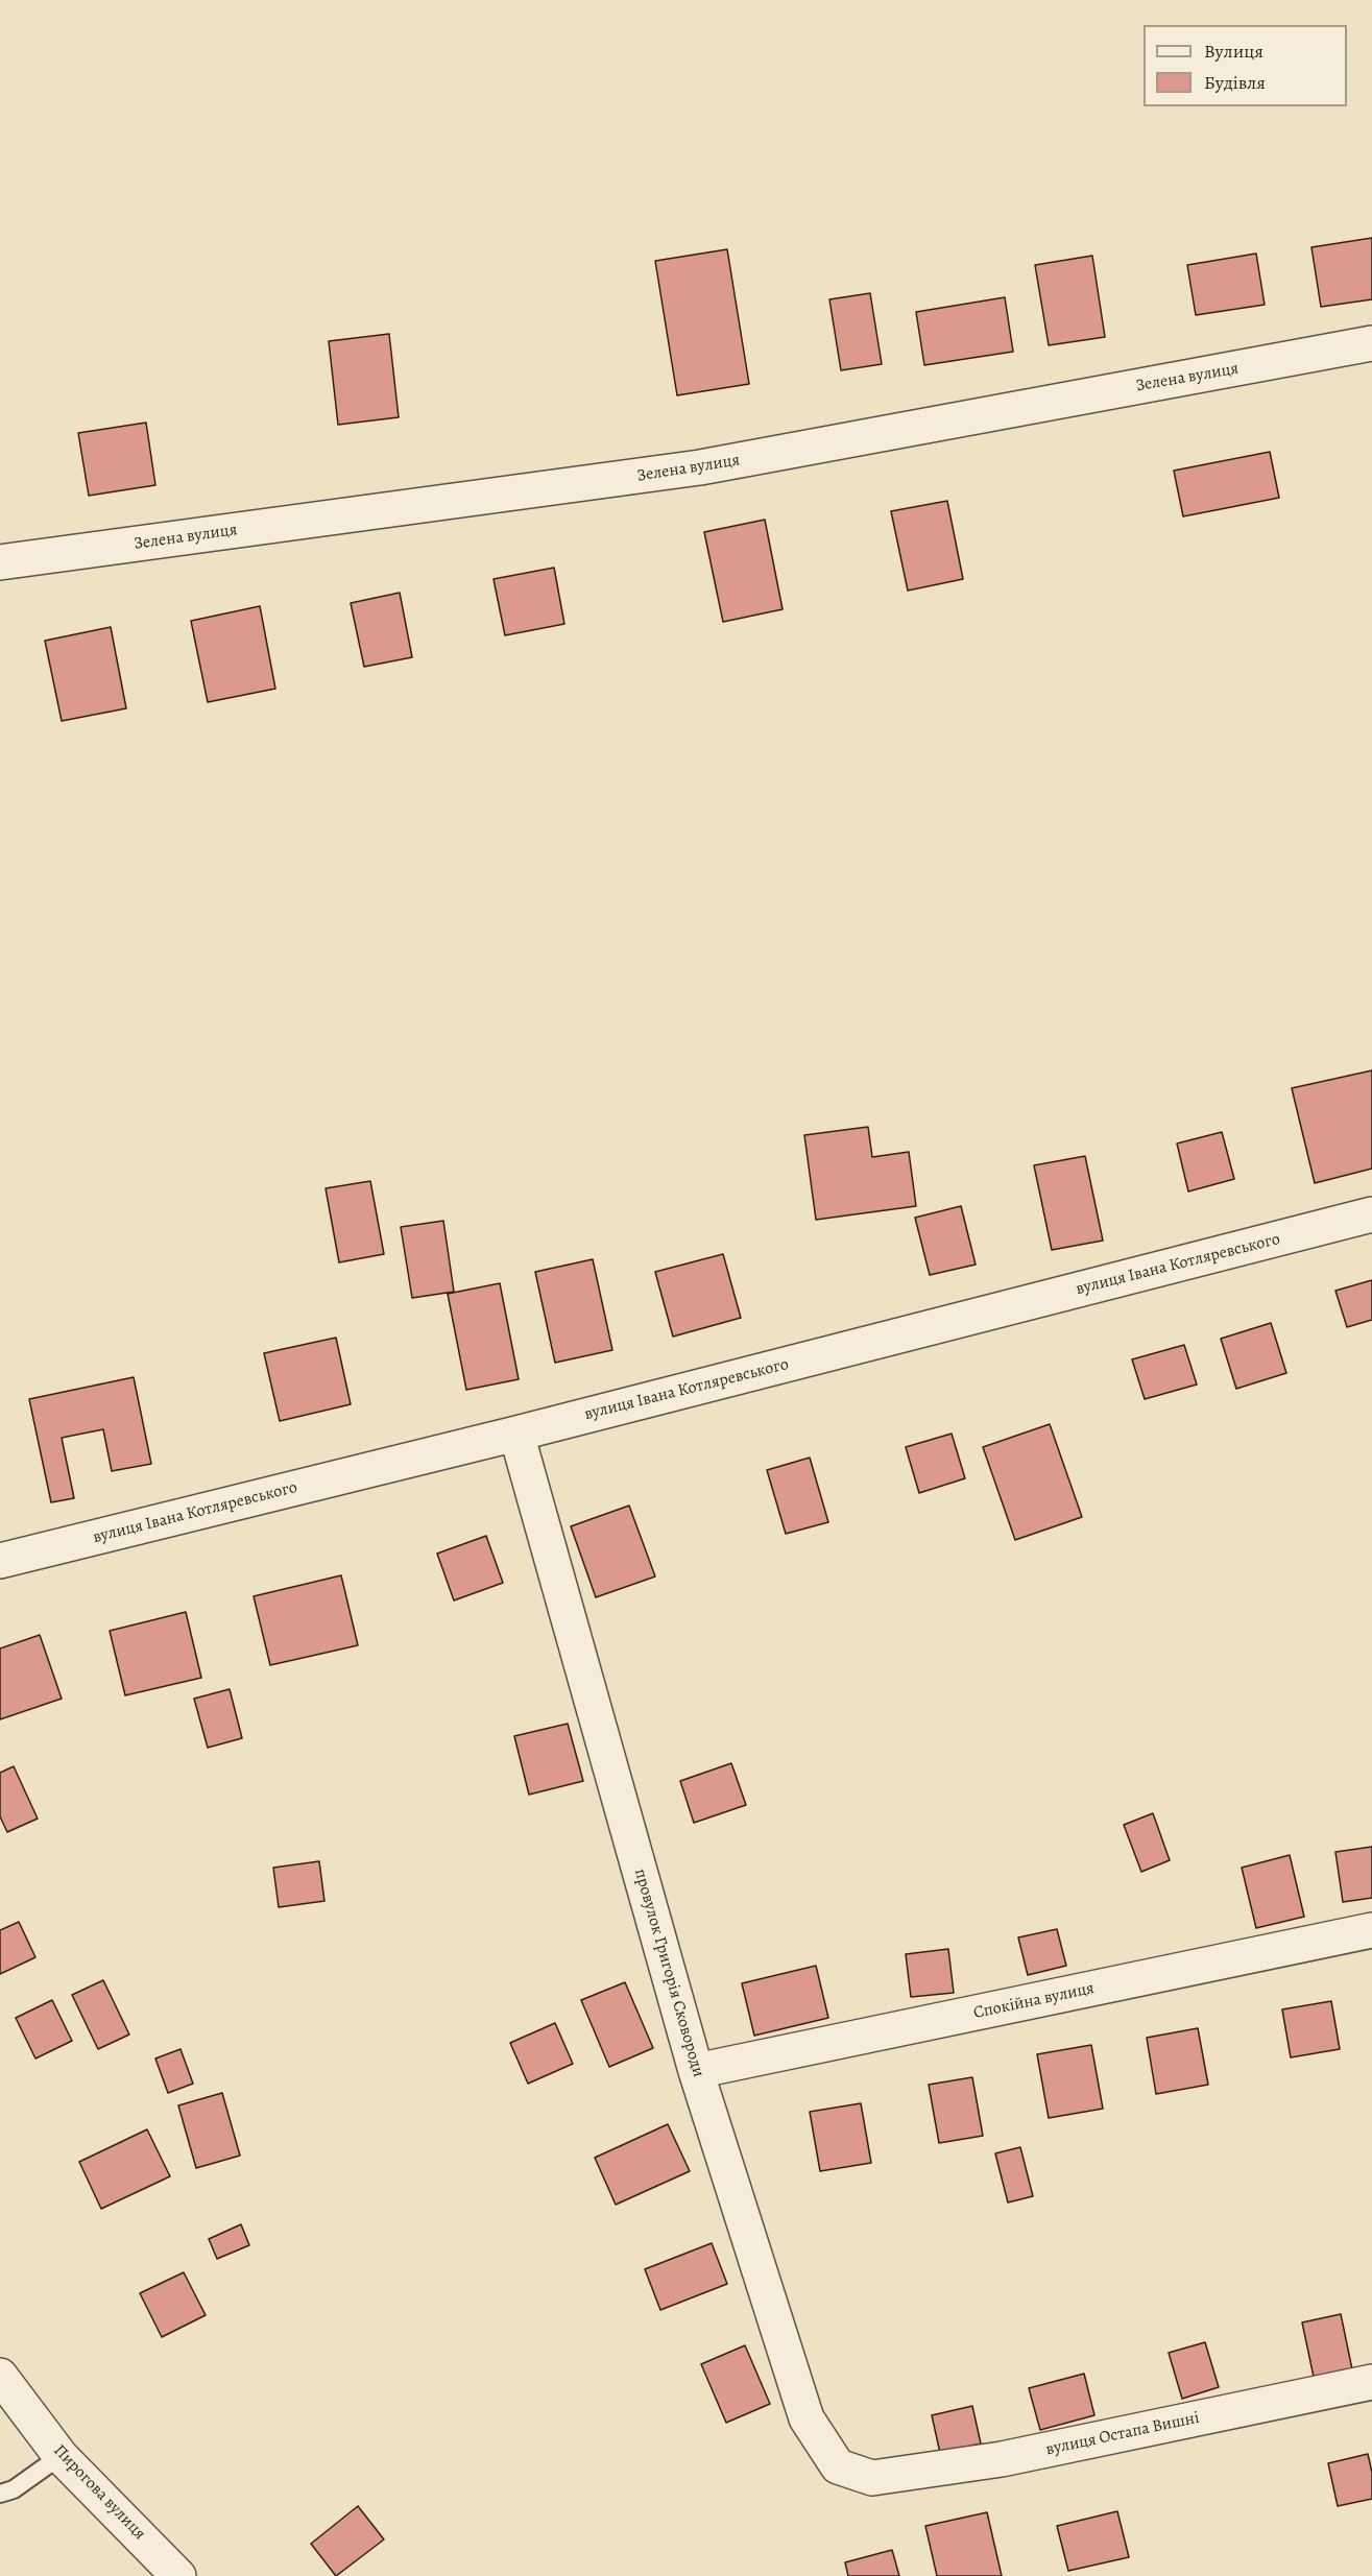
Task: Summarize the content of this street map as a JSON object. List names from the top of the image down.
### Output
{
  "streets": {
    "street": [
      "Зелена вулиця",
      "вулиця Івана Котляревського",
      "провулок Григорія Сковороди",
      "Спокійна вулиця",
      "вулиця Остапа Вишні",
      "Пирогова вулиця"
    ]
  },
  "crossings": [
    ["вулиця Івана Котляревського", "провулок Григорія Сковороди"],
    ["провулок Григорія Сковороди", "Спокійна вулиця"],
    ["провулок Григорія Сковороди", "вулиця Остапа Вишні"]
  ],
  "legend": ["Вулиця", "Будівля"]
}
